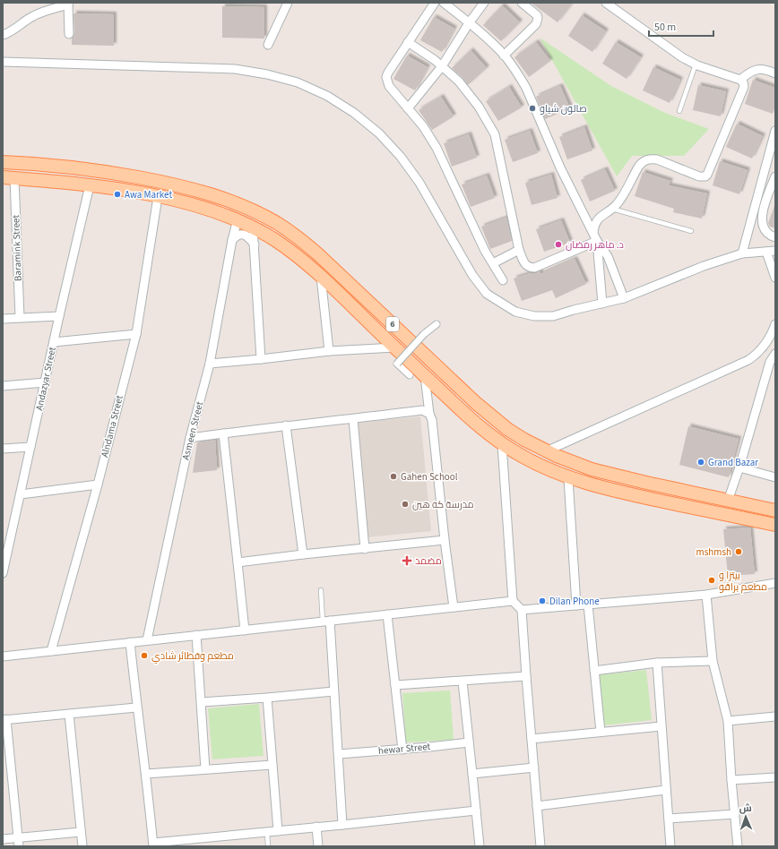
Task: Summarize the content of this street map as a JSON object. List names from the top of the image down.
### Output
{
  "streets": {
    "main road": ["6"],
    "street": [
      "Baramink Street",
      "Andazyar Street",
      "Alndama Street",
      "Asmeen Street",
      "hewar Street"
    ]
  },
  "crossings": [
    ["Baramink Street", "6"],
    ["6", "Andazyar Street"],
    ["6", "Alndama Street"],
    ["6", "Asmeen Street"]
  ],
  "places": {
    "other": [
      "صالون شياو",
      "Awa Market",
      "د. ماهر رمضان",
      "Grand Bazar",
      "Gahen School",
      "مدرسة كه هين",
      "mshmsh",
      "بيتزا و مطعم براڤو",
      "Dilan Phone",
      "مطعم وفطائر شادي"
    ],
    "health": ["مضمد"]
  },
  "scale_bar": "50 m",
  "north": "top"
}
